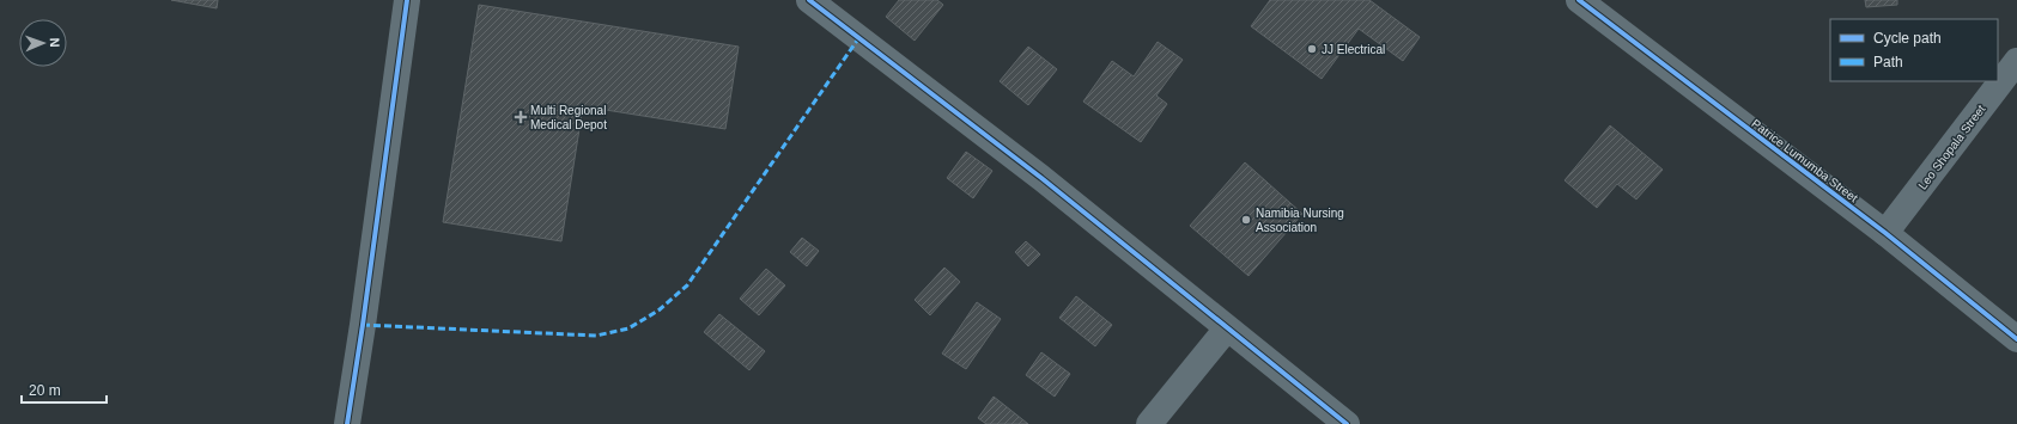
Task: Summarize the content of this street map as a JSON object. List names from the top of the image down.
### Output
{
  "streets": {
    "street": ["Leo Shopala Street", "Patrice Lumumba Street"]
  },
  "crossings": [
    ["Leo Shopala Street", "Patrice Lumumba Street"]
  ],
  "places": {
    "other": ["JJ Electrical", "Namibia Nursing Association"],
    "health": ["Multi Regional Medical Depot"]
  },
  "legend": ["Cycle path", "Path"],
  "scale_bar": "20 m",
  "north": "right"
}
